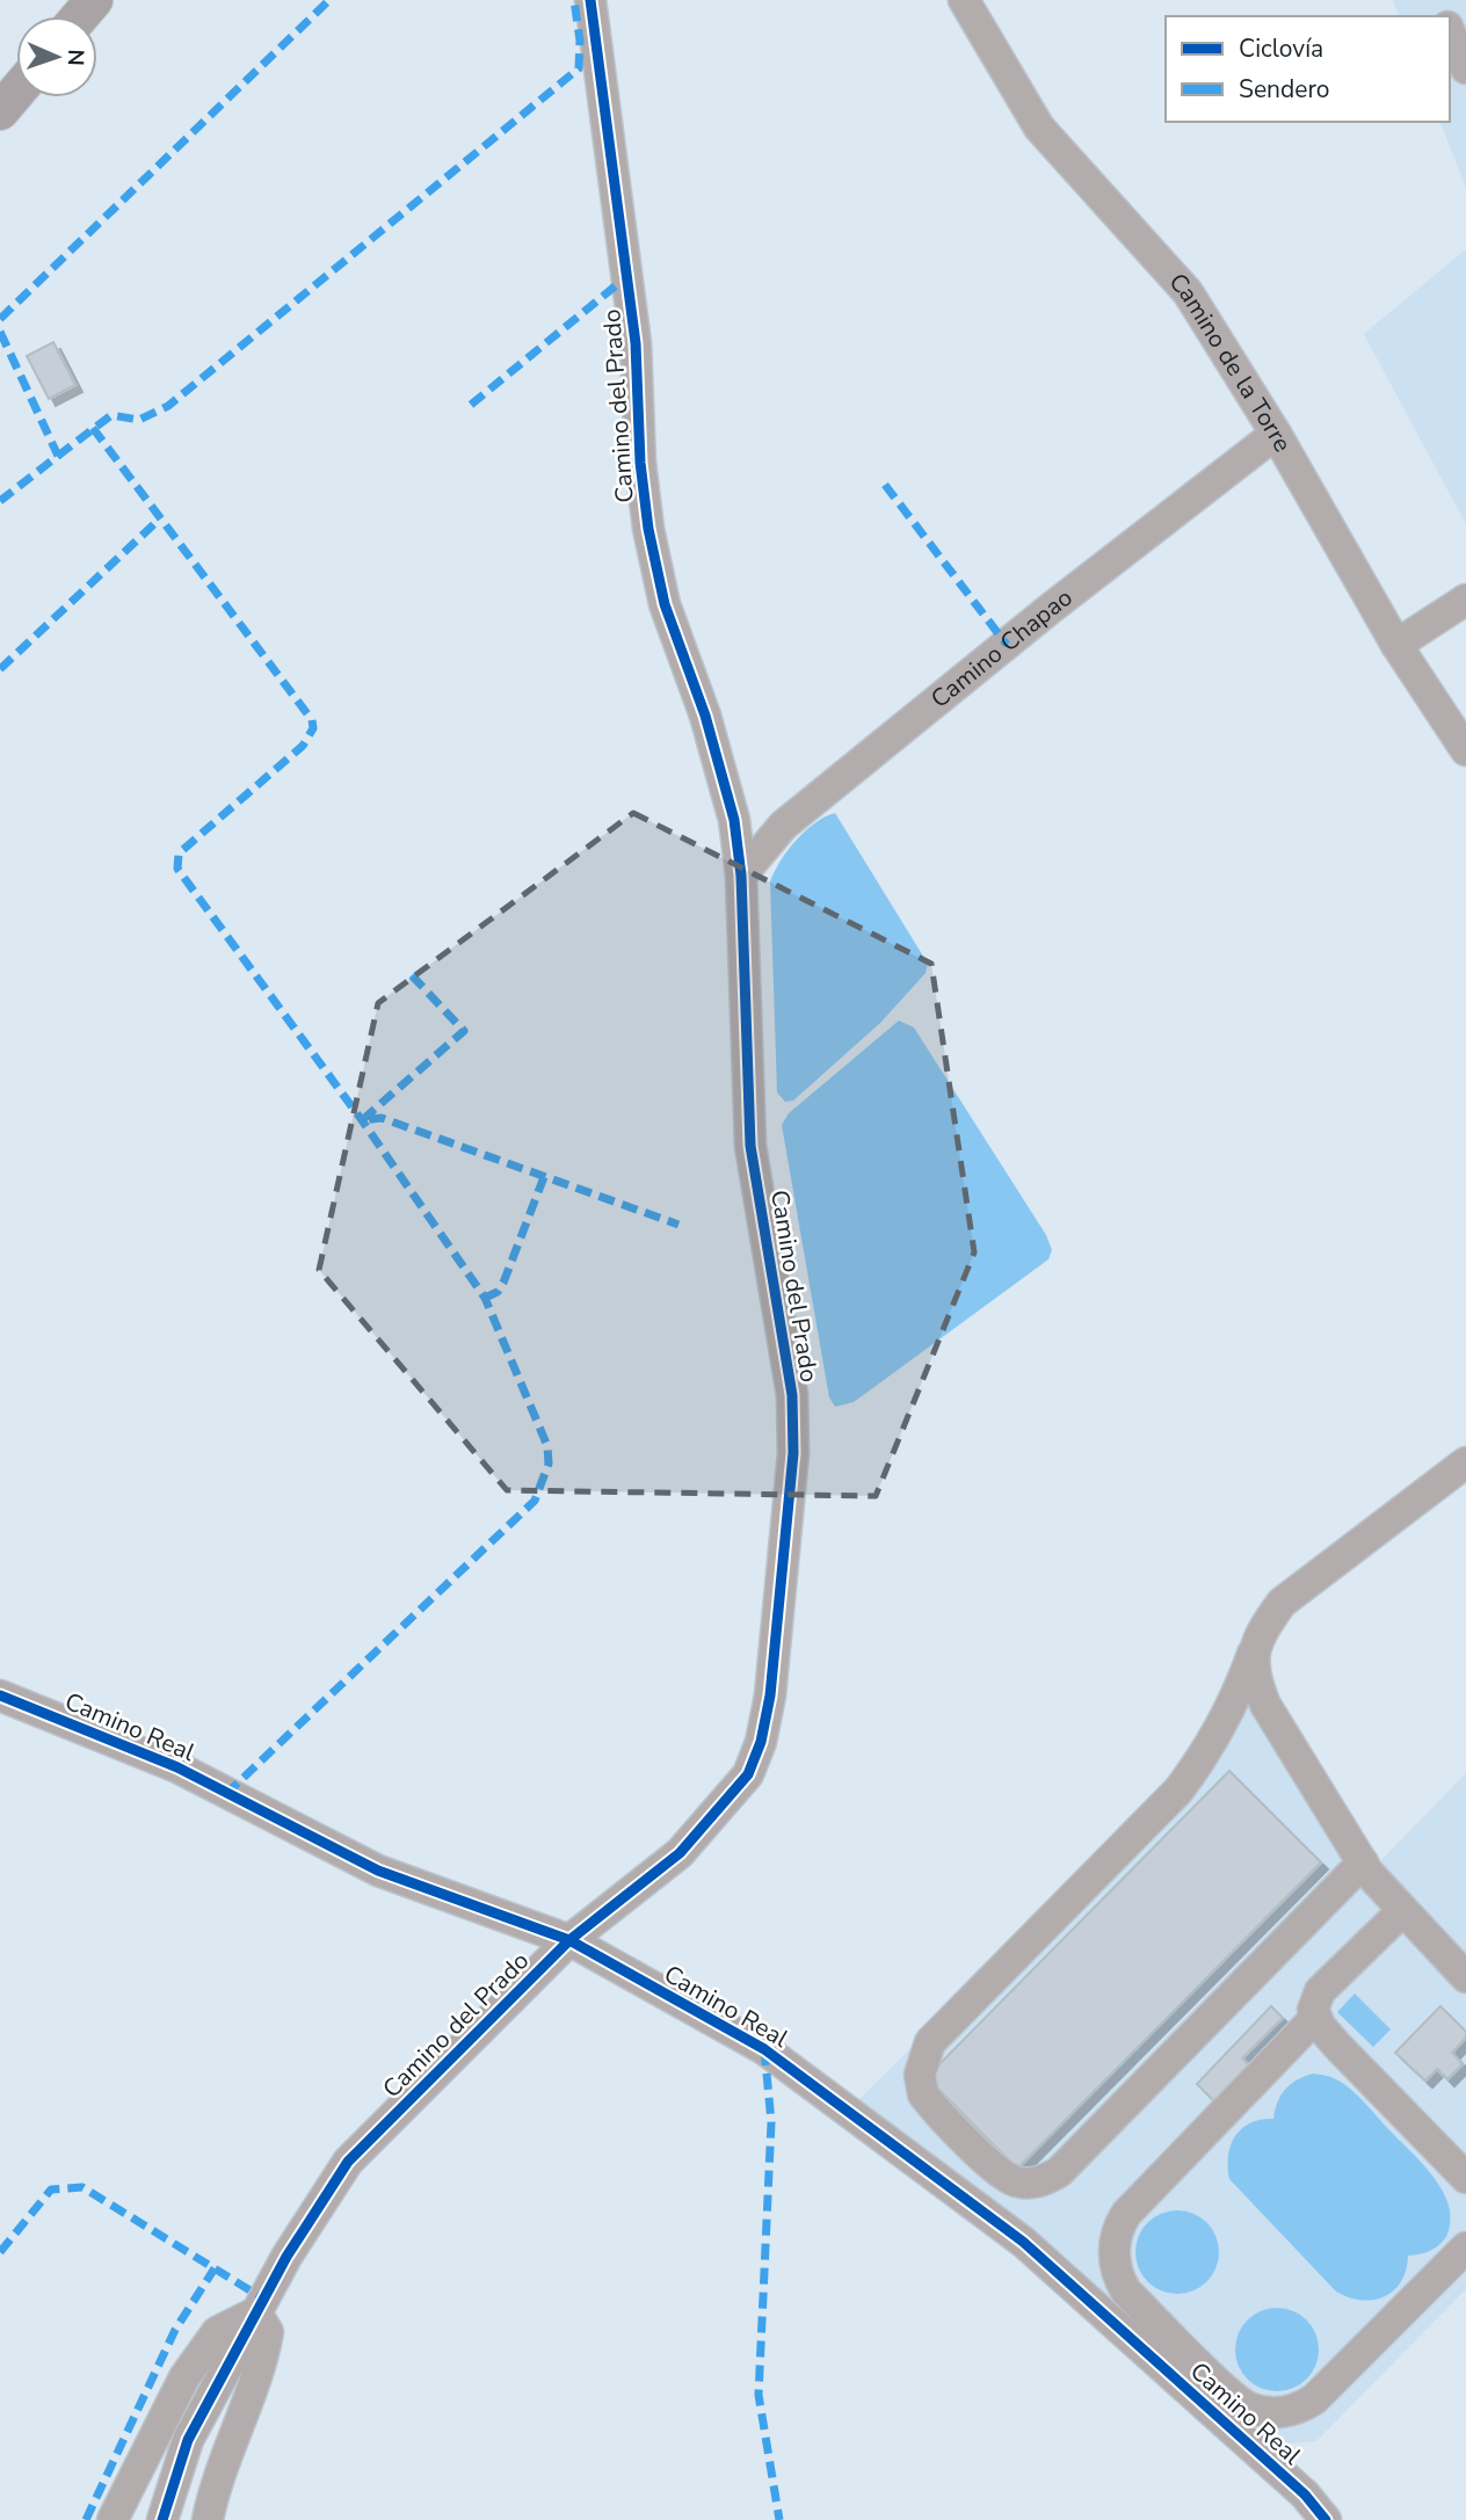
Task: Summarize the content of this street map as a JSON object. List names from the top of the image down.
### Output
{
  "streets": {
    "street": [
      "Camino de la Torre",
      "Camino del Prado",
      "Camino Chapao",
      "Camino Real"
    ]
  },
  "crossings": [
    ["Camino de la Torre", "Camino Chapao"],
    ["Camino del Prado", "Camino Chapao"],
    ["Camino del Prado", "Camino Real"]
  ],
  "legend": ["Ciclovía", "Sendero"],
  "north": "right"
}
